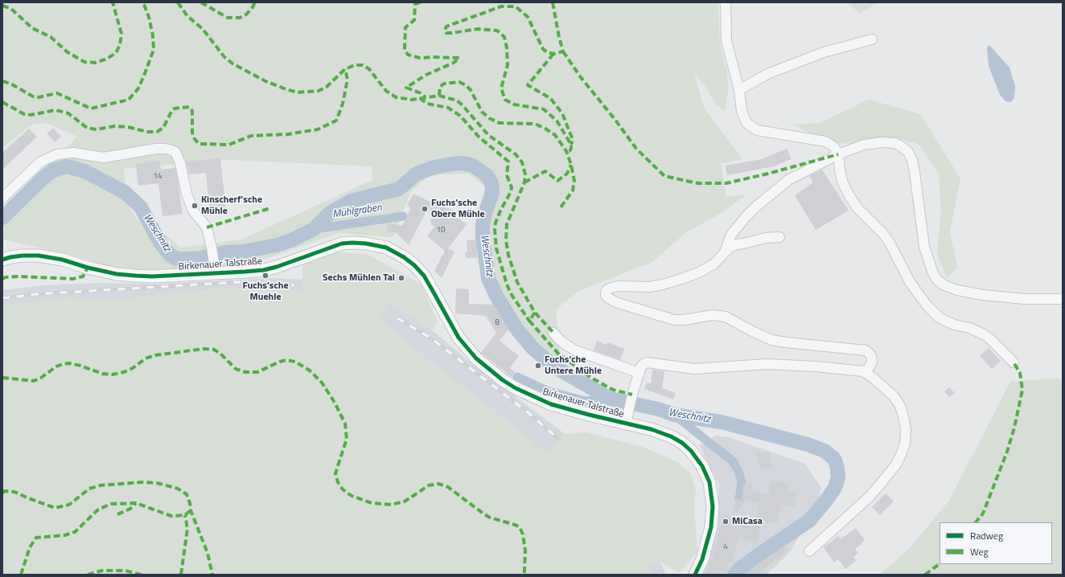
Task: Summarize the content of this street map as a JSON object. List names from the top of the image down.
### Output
{
  "streets": {
    "main road": ["Birkenauer Talstraße"]
  },
  "water": ["Mühlgraben", "Weschnitz"],
  "places": [
    "Kinscherf'sche Mühle",
    "Fuchs'sche Obere Mühle",
    "Fuchs'sche Muehle",
    "Sechs Mühlen Tal",
    "Fuchs'che Untere Mühle",
    "MiCasa"
  ],
  "house_numbers": [
    "14",
    "10",
    "8",
    "4"
  ],
  "legend": ["Radweg", "Weg"]
}
